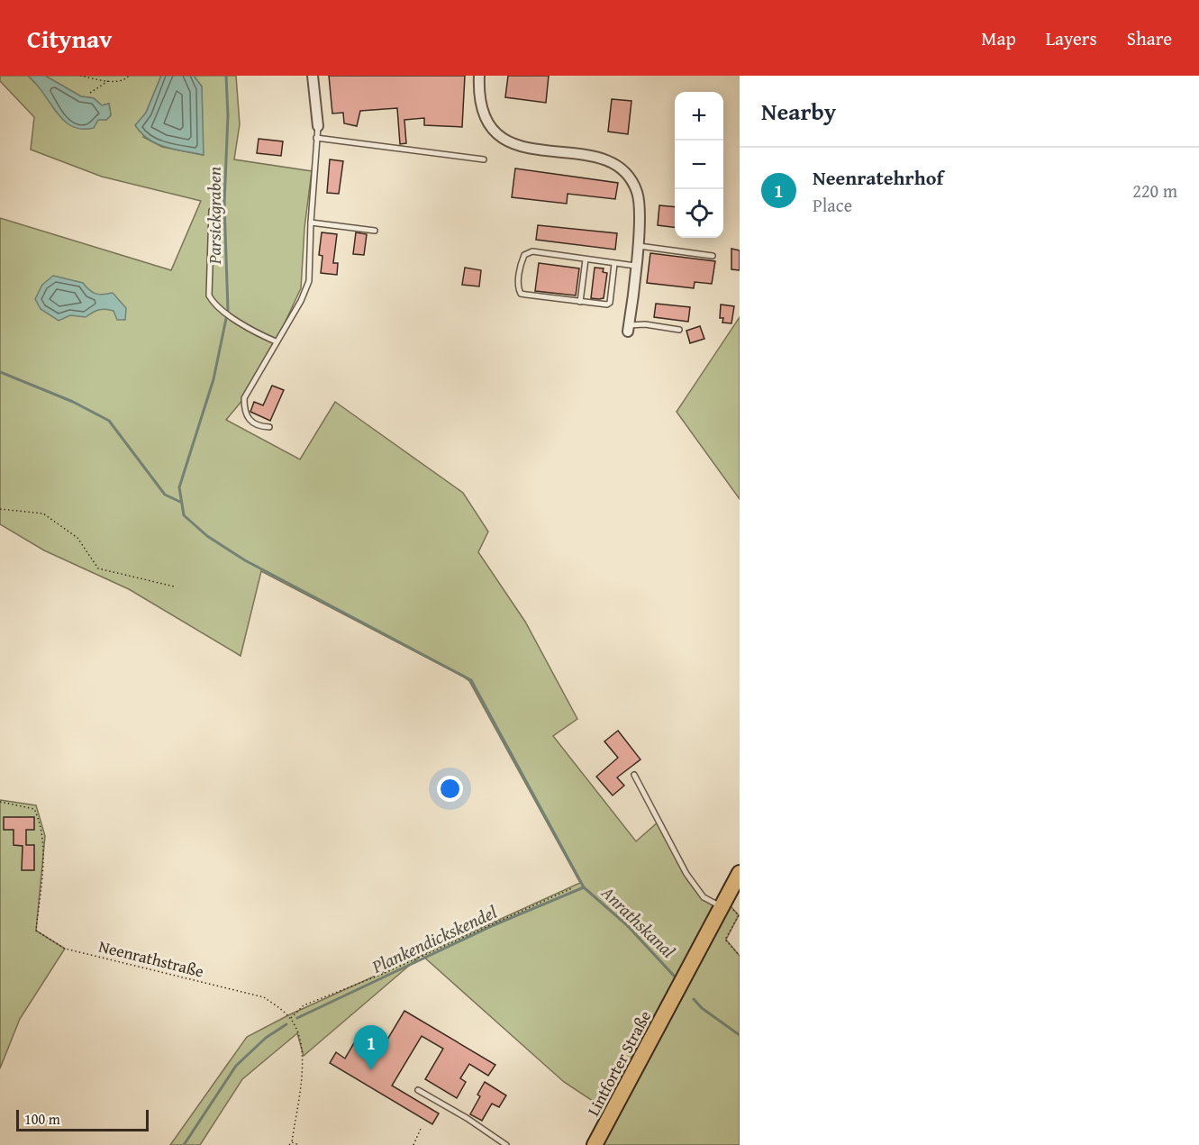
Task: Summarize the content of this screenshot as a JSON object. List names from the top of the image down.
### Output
{
  "streets": {
    "main road": ["Lintforter Straße"],
    "path": ["Neenrathstraße"]
  },
  "water": ["Parsickgraben", "Anrathskanal", "Plankendickskendel"],
  "scale_bar": "100 m",
  "page": {
    "header": "Citynav",
    "nav": ["Map", "Layers", "Share"],
    "heading": "Nearby",
    "map_buttons": ["+", "−"],
    "list": [
      {
        "mark": "1",
        "name": "Neenratehrhof",
        "note": "Place",
        "value": "220 m"
      }
    ],
    "pins": "1",
    "scale": "100 m"
  }
}
